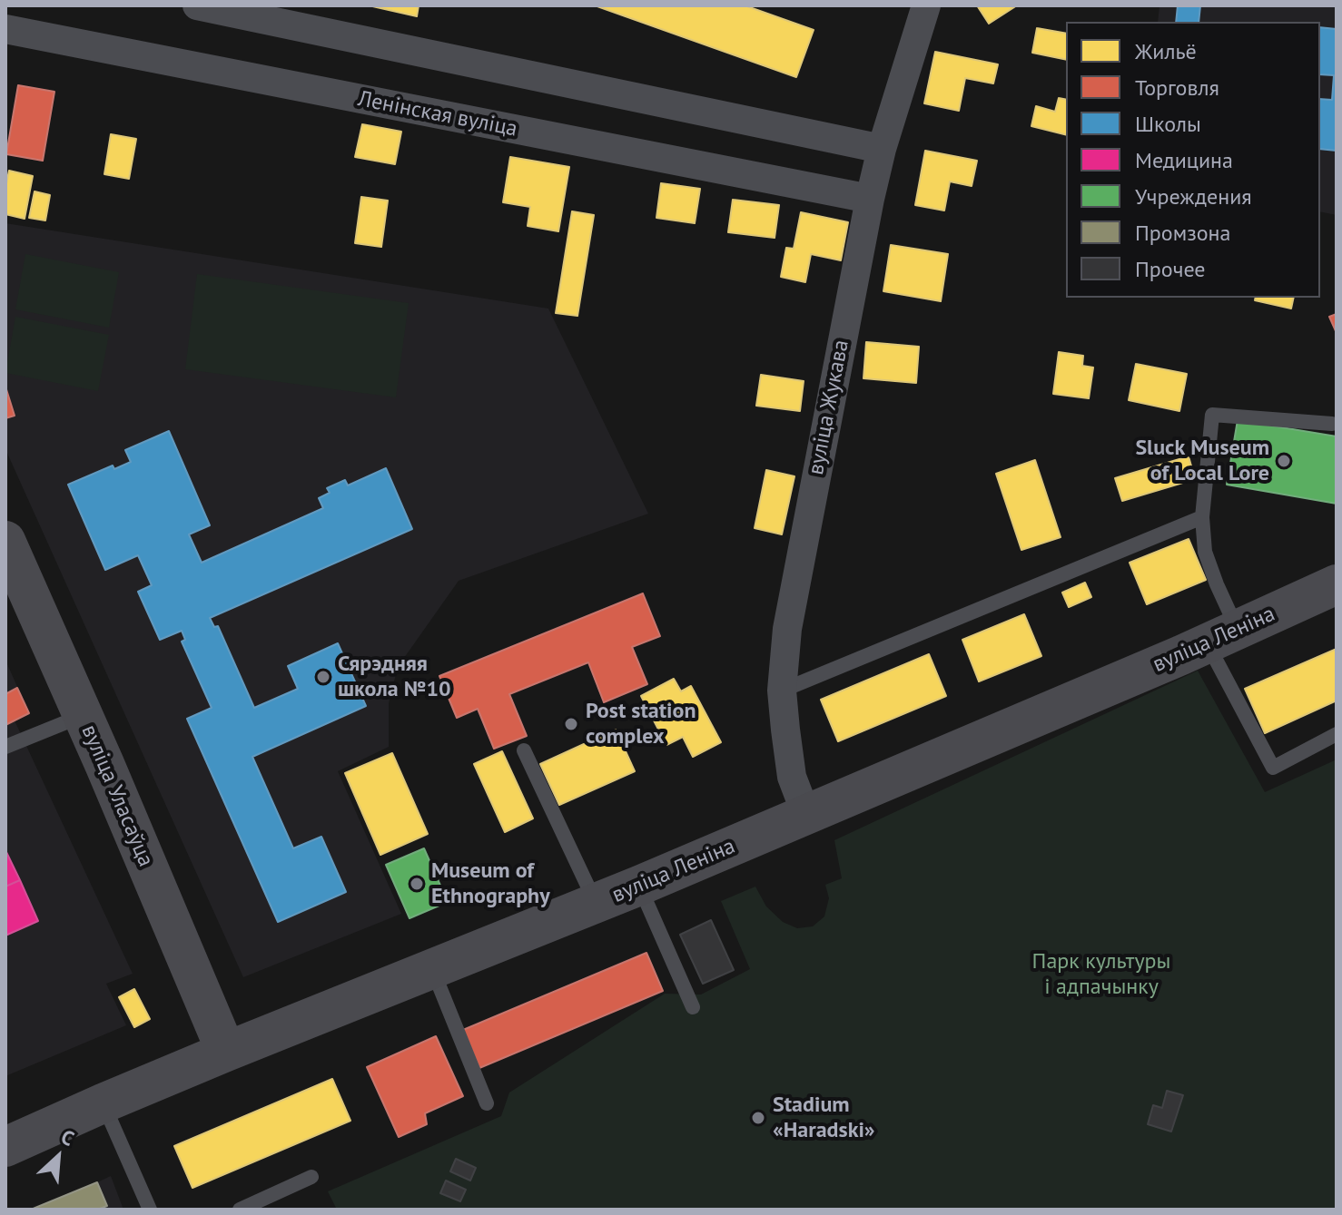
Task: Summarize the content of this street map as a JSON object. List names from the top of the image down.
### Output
{
  "streets": {
    "main road": ["вуліца Леніна", "вуліца Уласаўца"],
    "street": ["Ленінская вуліца", "вуліца Жукава"]
  },
  "crossings": [
    ["Ленінская вуліца", "вуліца Жукава"],
    ["вуліца Жукава", "вуліца Леніна"],
    ["вуліца Леніна", "вуліца Уласаўца"]
  ],
  "parks": ["Парк культуры і адпачынку"],
  "places": [
    "Sluck Museum of Local Lore",
    "Сярэдняя школа №10",
    "Post station complex",
    "Museum of Ethnography",
    "Stadium «Haradski»"
  ],
  "legend": [
    "Жильё",
    "Торговля",
    "Школы",
    "Медицина",
    "Учреждения",
    "Промзона",
    "Прочее"
  ],
  "north": "top right"
}
